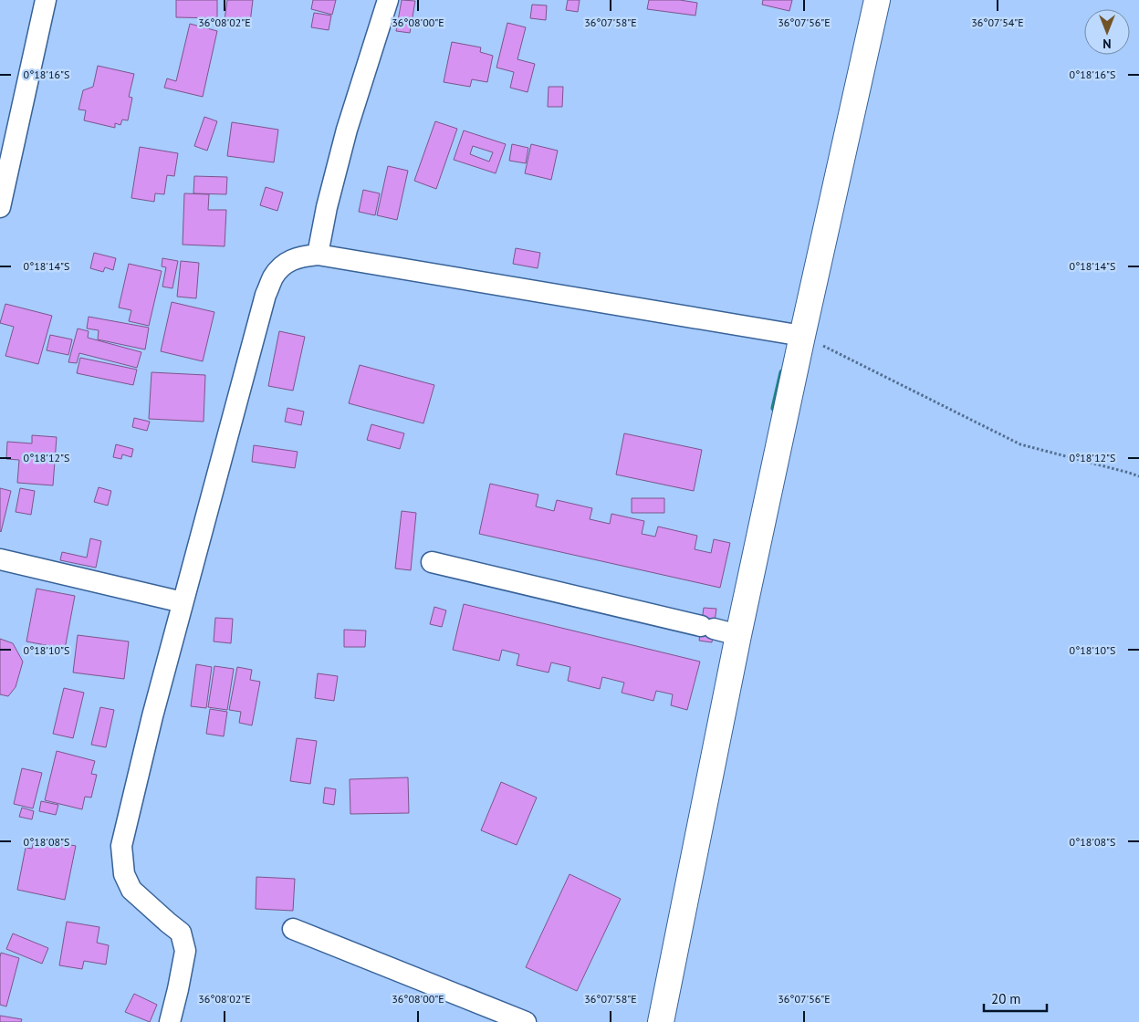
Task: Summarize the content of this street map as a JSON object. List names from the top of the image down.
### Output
{
  "scale_bar": "20 m",
  "north": "bottom",
  "coordinates": [
    "36°08'02\"E",
    "36°08'00\"E",
    "36°07'58\"E",
    "36°07'56\"E",
    "36°07'54\"E",
    "0°18'16\"S",
    "0°18'14\"S",
    "0°18'12\"S",
    "0°18'10\"S",
    "0°18'08\"S"
  ]
}
